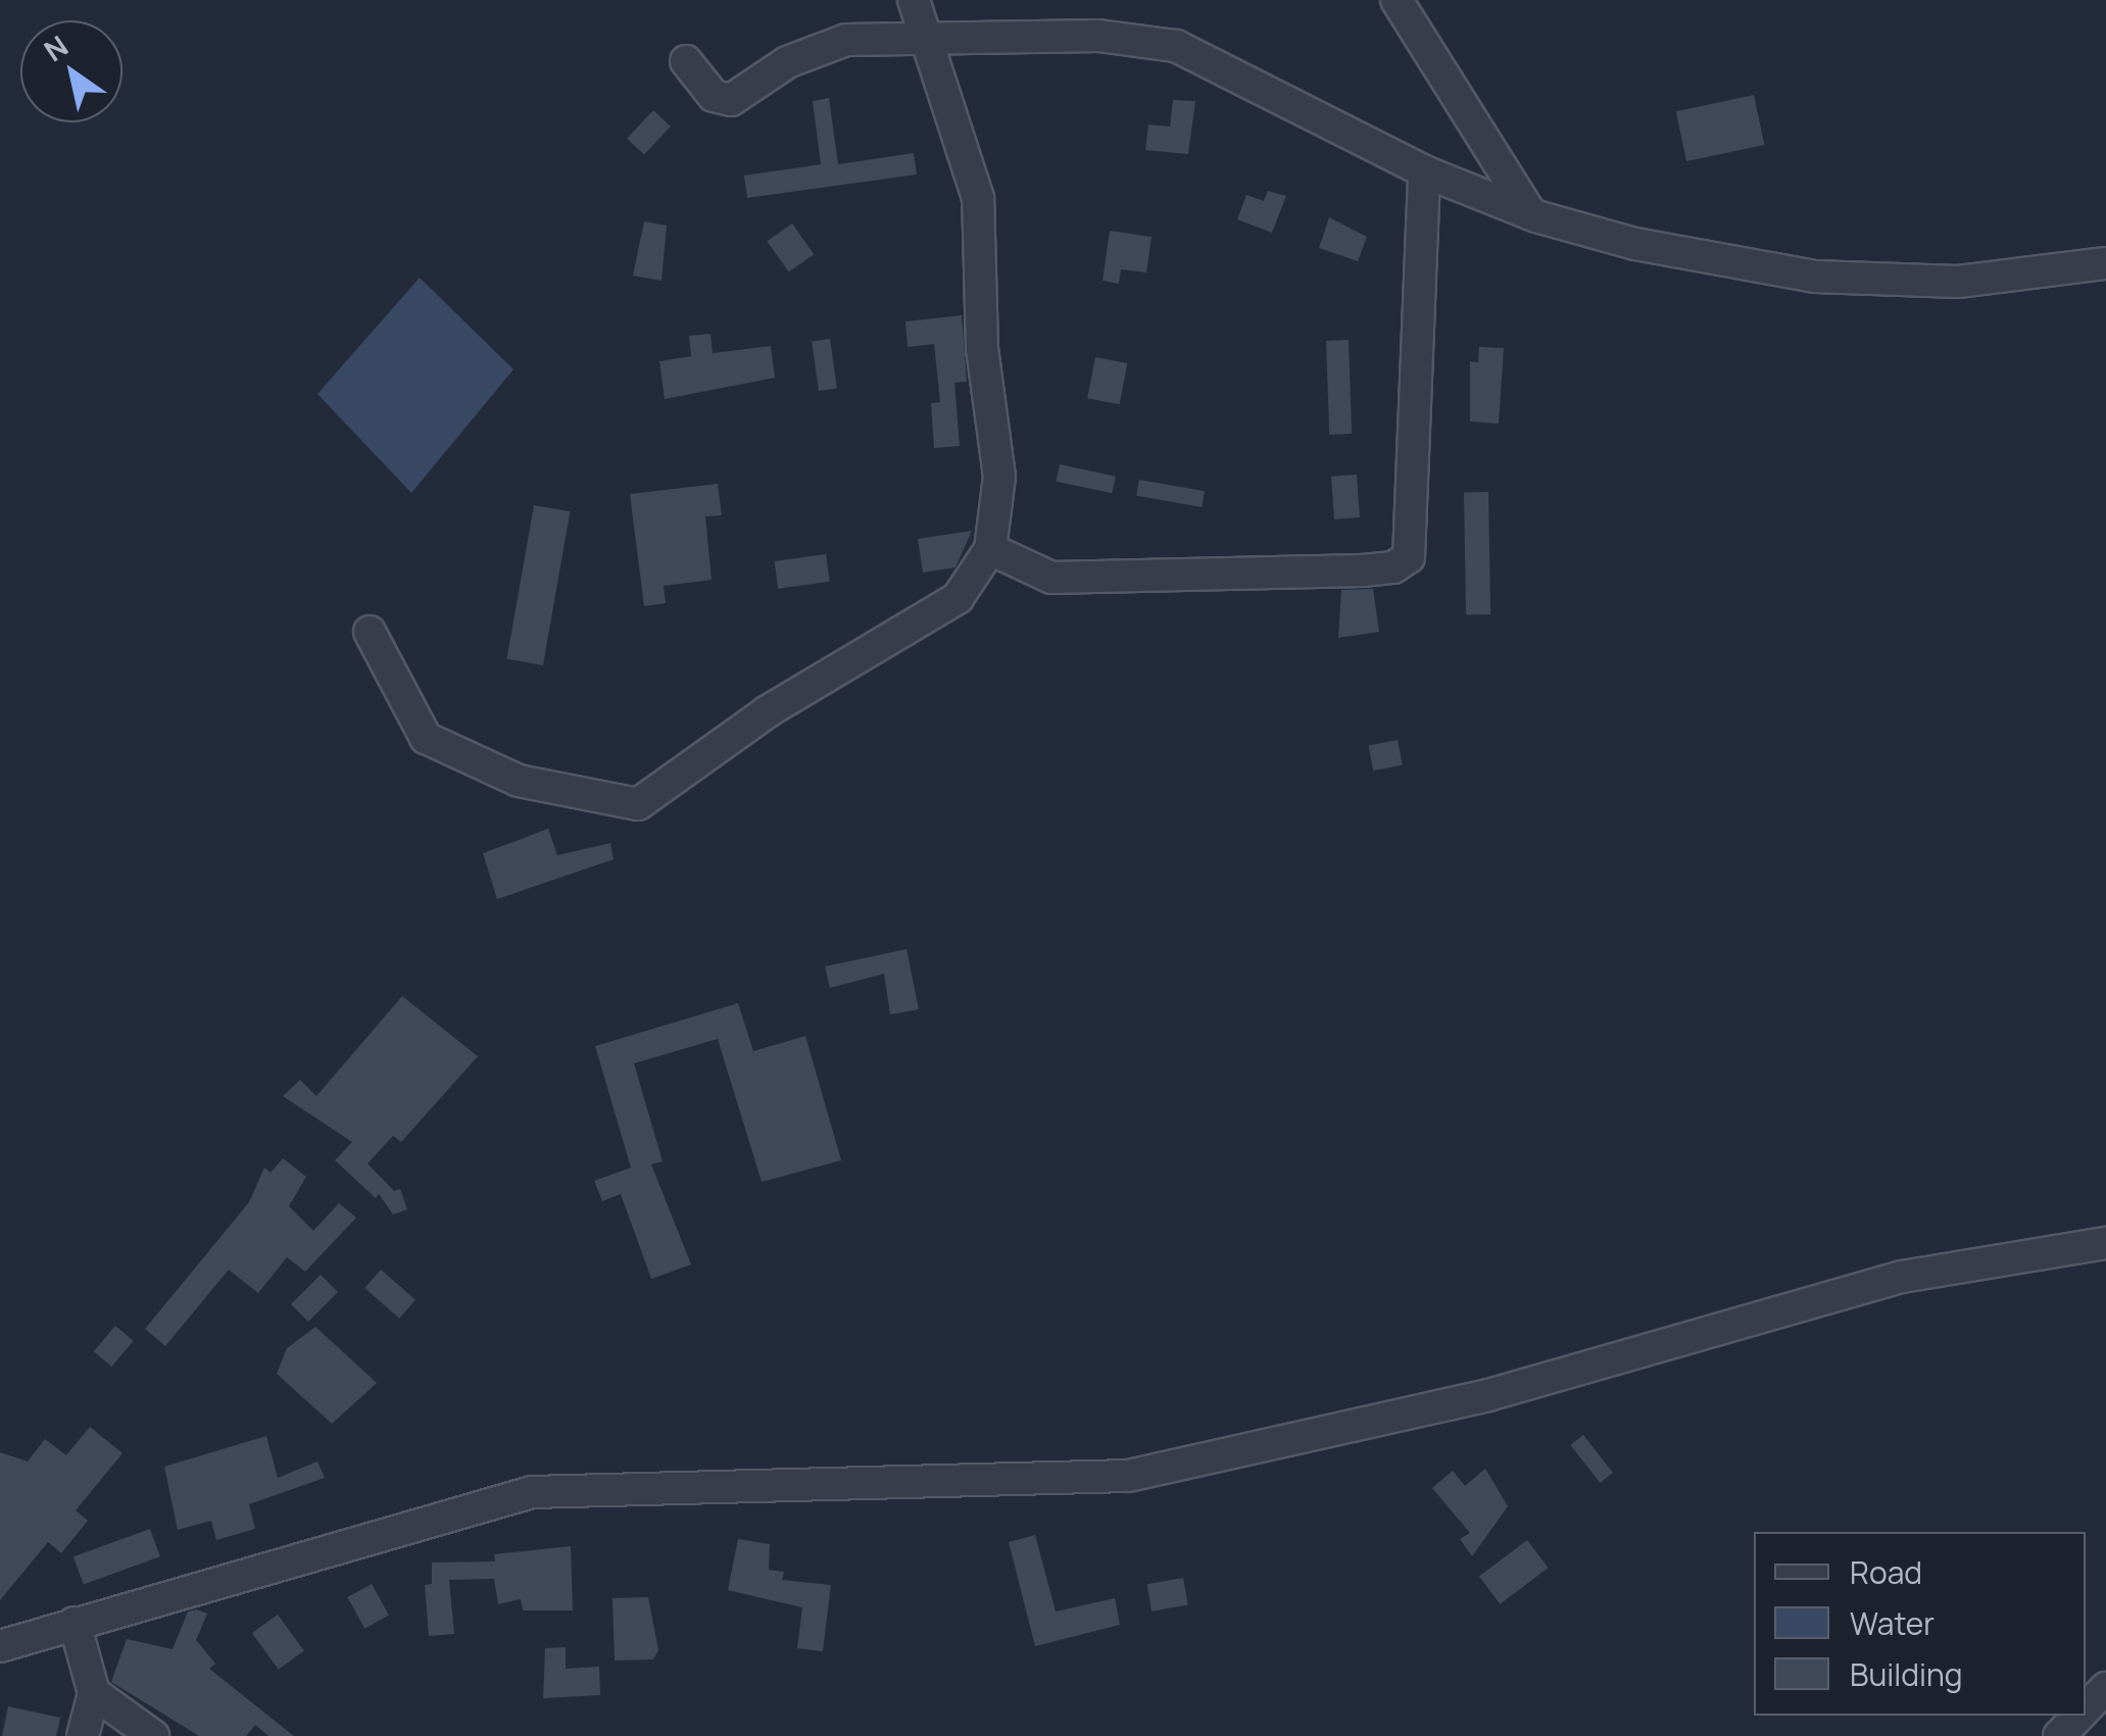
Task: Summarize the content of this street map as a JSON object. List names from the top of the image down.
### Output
{
  "legend": ["Road", "Water", "Building"],
  "north": "top left"
}
